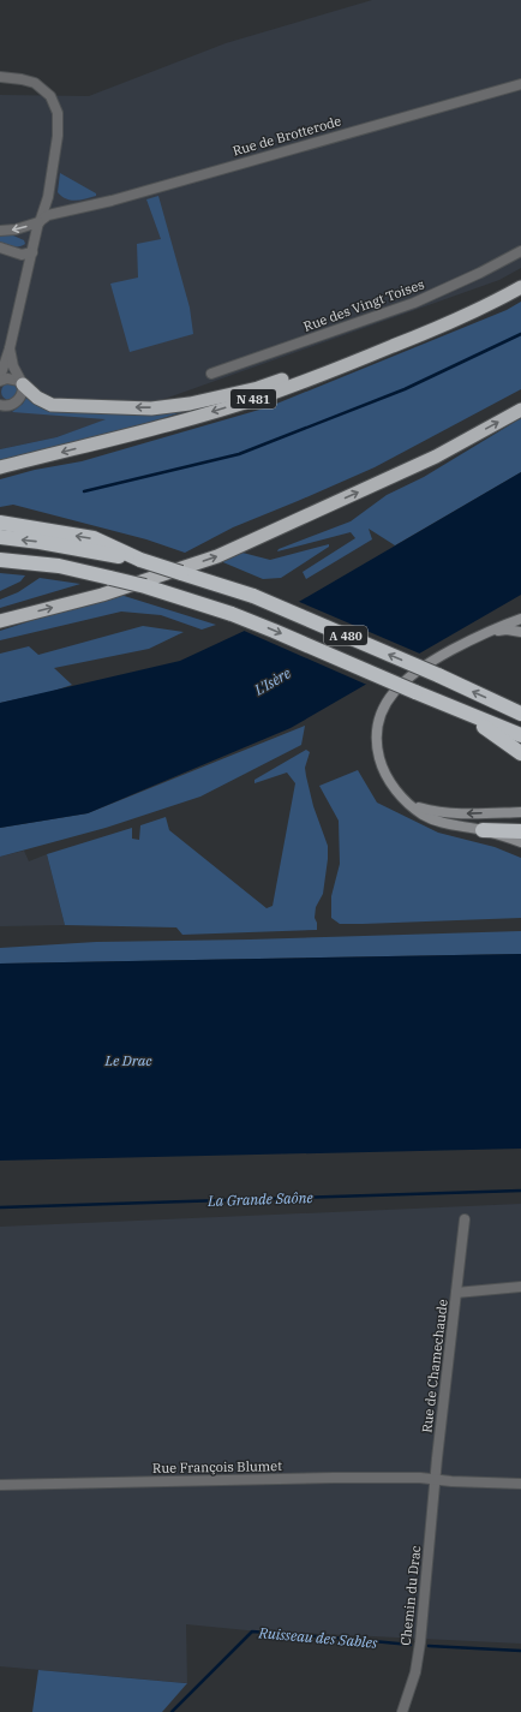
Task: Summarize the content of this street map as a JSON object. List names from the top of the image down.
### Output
{
  "streets": {
    "highway": ["N 481", "A 480"],
    "street": [
      "Rue de Brotterode",
      "Rue des Vingt Toises",
      "Rue de Chamechaude",
      "Rue François Blumet",
      "Chemin du Drac"
    ]
  },
  "crossings": [
    ["Rue de Chamechaude", "Rue François Blumet"],
    ["Rue de Chamechaude", "Chemin du Drac"],
    ["Rue François Blumet", "Chemin du Drac"]
  ],
  "water": [
    "L'Isère",
    "Le Drac",
    "La Grande Saône",
    "Ruisseau des Sables"
  ]
}
